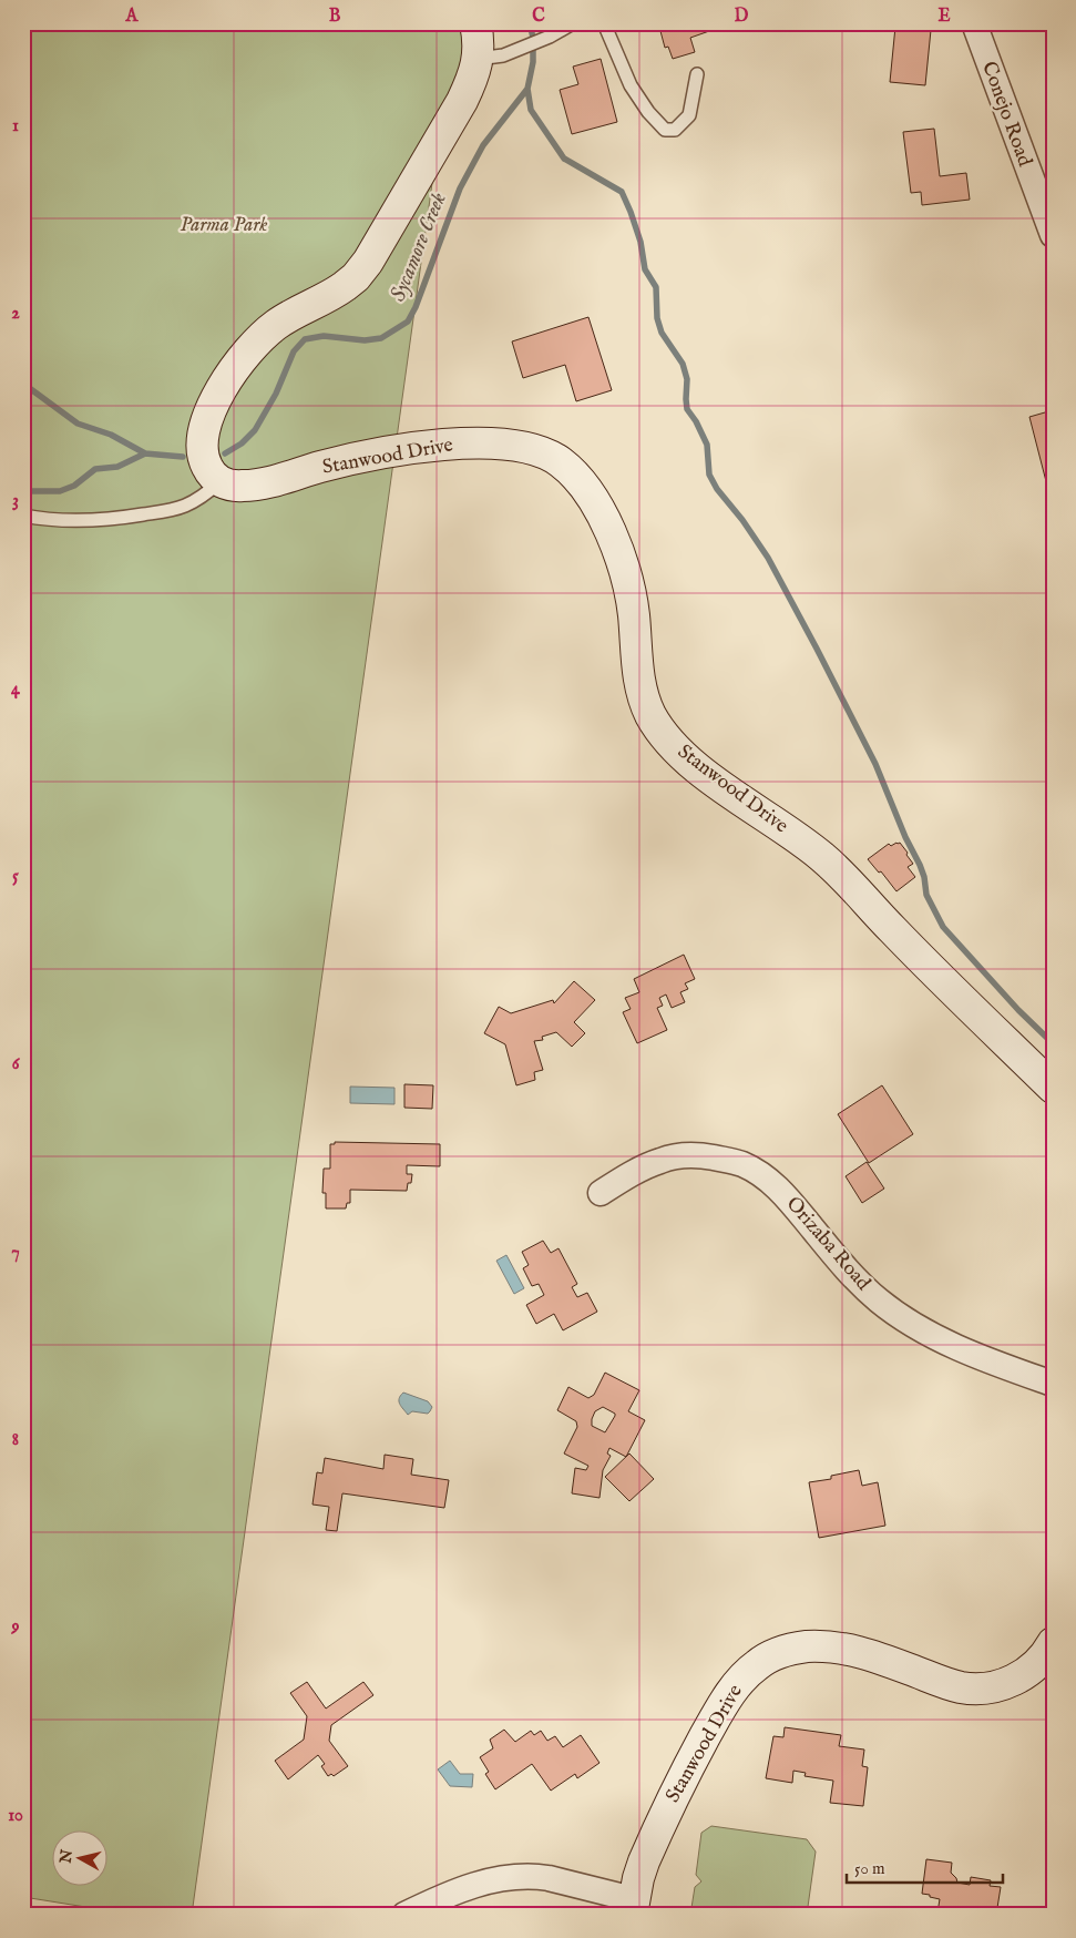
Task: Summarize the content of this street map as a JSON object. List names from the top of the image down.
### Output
{
  "streets": {
    "main road": ["Stanwood Drive"],
    "street": ["Conejo Road", "Orizaba Road"]
  },
  "water": ["Sycamore Creek"],
  "parks": ["Parma Park"],
  "scale_bar": "50 m",
  "north": "left",
  "grid": {
    "columns": [
      "A",
      "B",
      "C",
      "D",
      "E"
    ],
    "rows": [
      "1",
      "2",
      "3",
      "4",
      "5",
      "6",
      "7",
      "8",
      "9",
      "10"
    ]
  }
}
